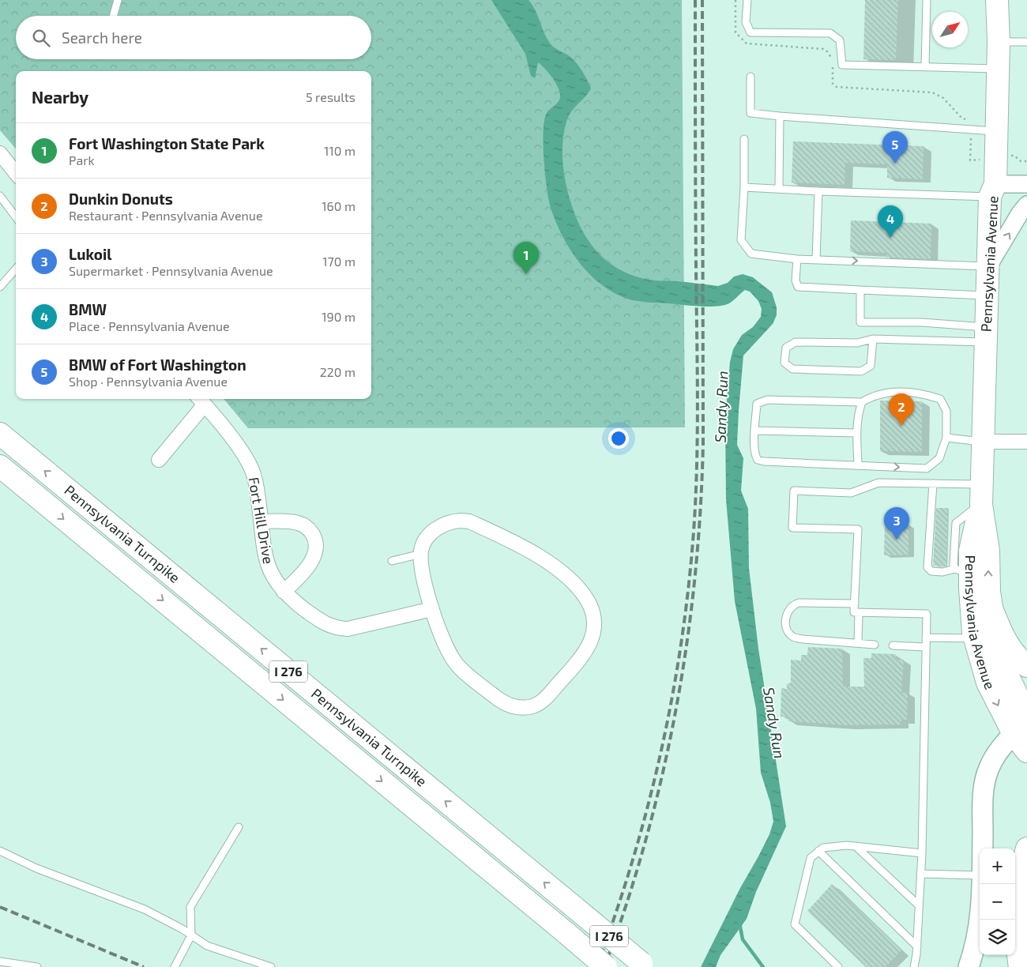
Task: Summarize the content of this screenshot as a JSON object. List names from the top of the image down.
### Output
{
  "streets": {
    "main road": ["Pennsylvania Avenue", "Pennsylvania Turnpike", "I 276"],
    "street": ["Fort Hill Drive"]
  },
  "water": ["Sandy Run"],
  "north": "top right",
  "page": {
    "search": "Search here",
    "heading": ["Nearby", "5 results"],
    "list": [
      {
        "mark": "1",
        "name": "Fort Washington State Park",
        "note": "Park",
        "value": "110 m"
      },
      {
        "mark": "2",
        "name": "Dunkin Donuts",
        "note": "Restaurant · Pennsylvania Avenue",
        "value": "160 m"
      },
      {
        "mark": "3",
        "name": "Lukoil",
        "note": "Supermarket · Pennsylvania Avenue",
        "value": "170 m"
      },
      {
        "mark": "4",
        "name": "BMW",
        "note": "Place · Pennsylvania Avenue",
        "value": "190 m"
      },
      {
        "mark": "5",
        "name": "BMW of Fort Washington",
        "note": "Shop · Pennsylvania Avenue",
        "value": "220 m"
      }
    ],
    "pins": [
      "5",
      "4",
      "1",
      "2",
      "3"
    ],
    "map_buttons": ["+", "−"]
  }
}
